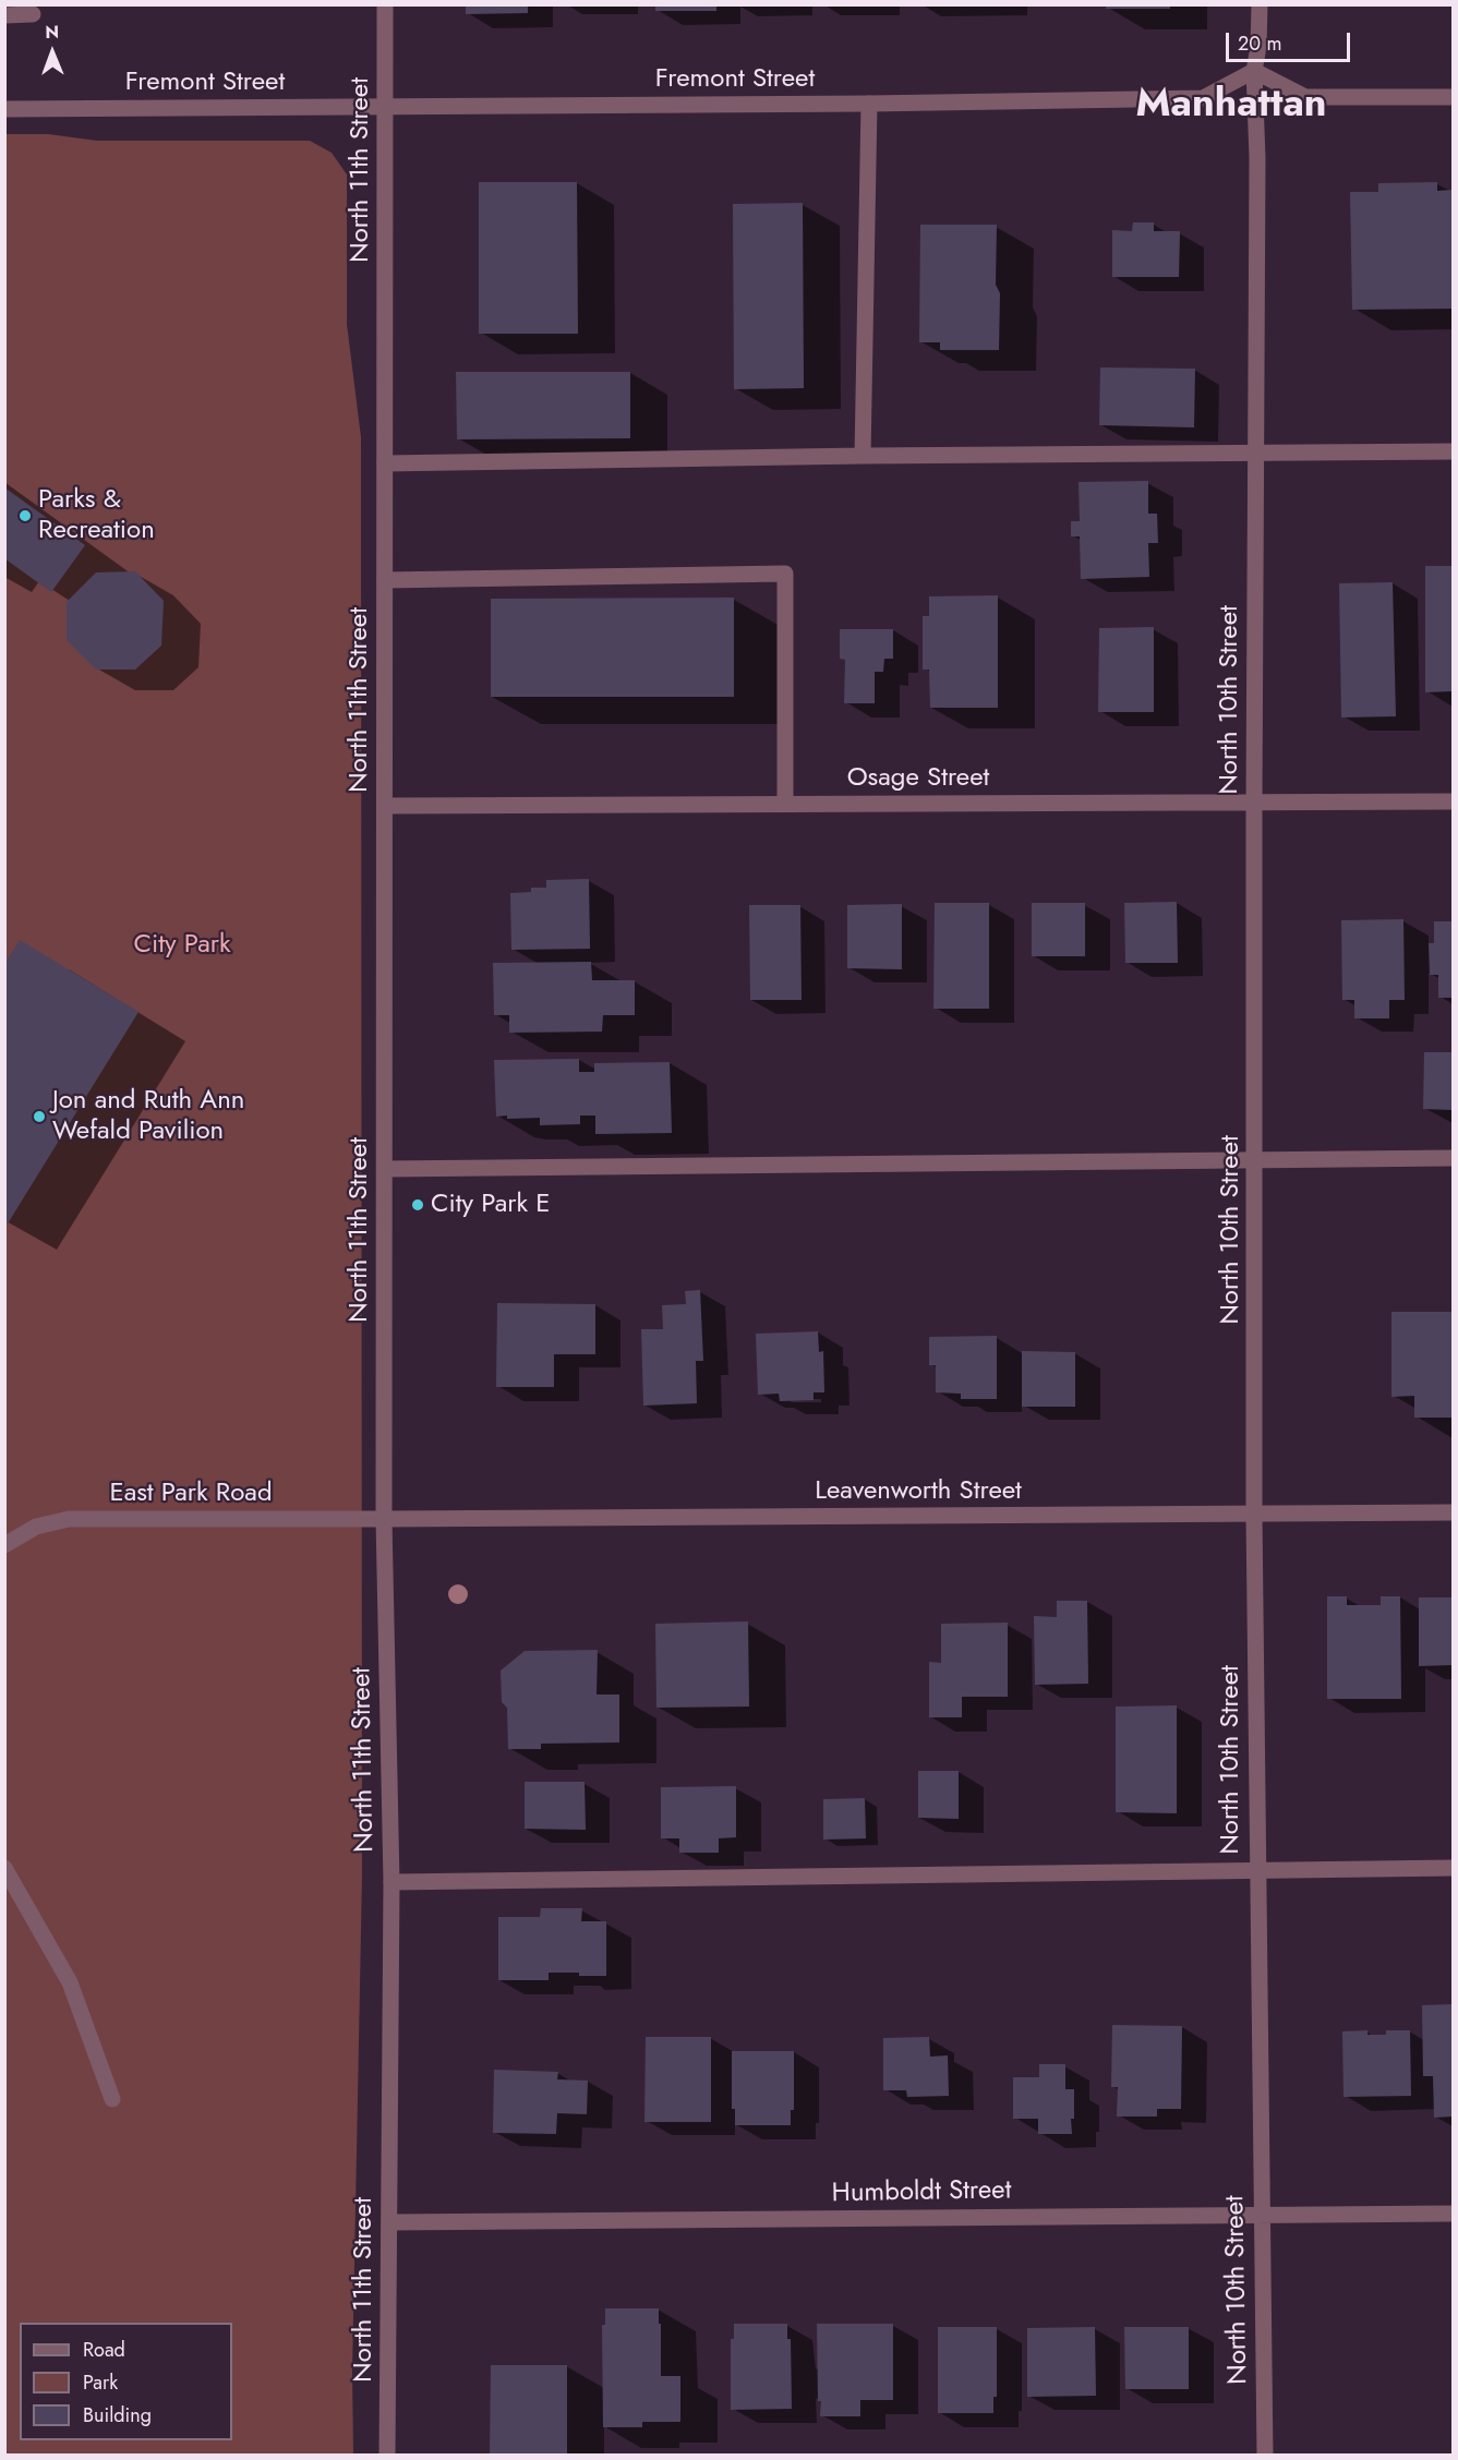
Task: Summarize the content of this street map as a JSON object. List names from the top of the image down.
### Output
{
  "streets": {
    "street": [
      "Fremont Street",
      "North 11th Street",
      "North 10th Street",
      "Osage Street",
      "Leavenworth Street",
      "East Park Road",
      "Humboldt Street"
    ]
  },
  "crossings": [
    ["Fremont Street", "North 11th Street"],
    ["Fremont Street", "North 10th Street"],
    ["North 11th Street", "Osage Street"],
    ["North 11th Street", "Leavenworth Street"],
    ["North 11th Street", "East Park Road"],
    ["North 11th Street", "Humboldt Street"],
    ["North 10th Street", "Osage Street"],
    ["North 10th Street", "Leavenworth Street"],
    ["North 10th Street", "Humboldt Street"],
    ["Leavenworth Street", "East Park Road"]
  ],
  "districts": ["Manhattan"],
  "parks": ["City Park"],
  "places": ["Parks & Recreation", "Jon and Ruth Ann Wefald Pavilion", "City Park E"],
  "legend": ["Road", "Park", "Building"],
  "scale_bar": "20 m",
  "north": "top"
}
